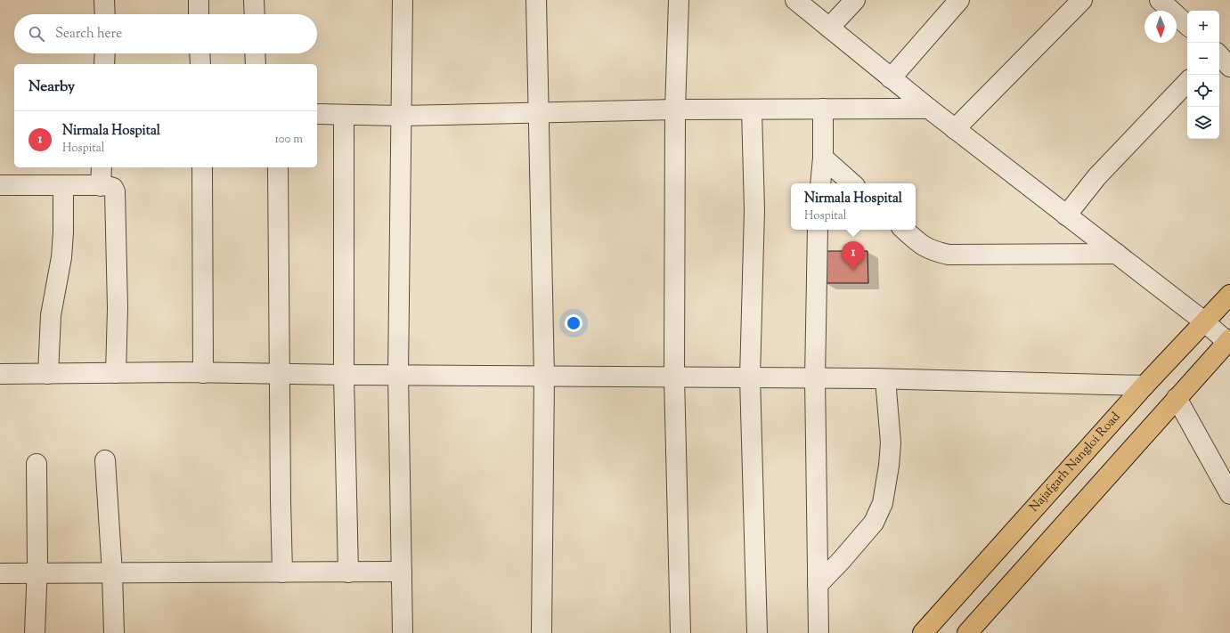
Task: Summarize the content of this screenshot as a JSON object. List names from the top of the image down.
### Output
{
  "streets": {
    "main road": ["Najafgarh Nangloi Road"]
  },
  "north": "bottom",
  "page": {
    "map_buttons": ["+", "−"],
    "search": "Search here",
    "heading": "Nearby",
    "list": [
      {
        "mark": "1",
        "name": "Nirmala Hospital",
        "note": "Hospital",
        "value": "100 m"
      }
    ],
    "popup": ["Nirmala Hospital", "Hospital"],
    "pins": "1"
  }
}
